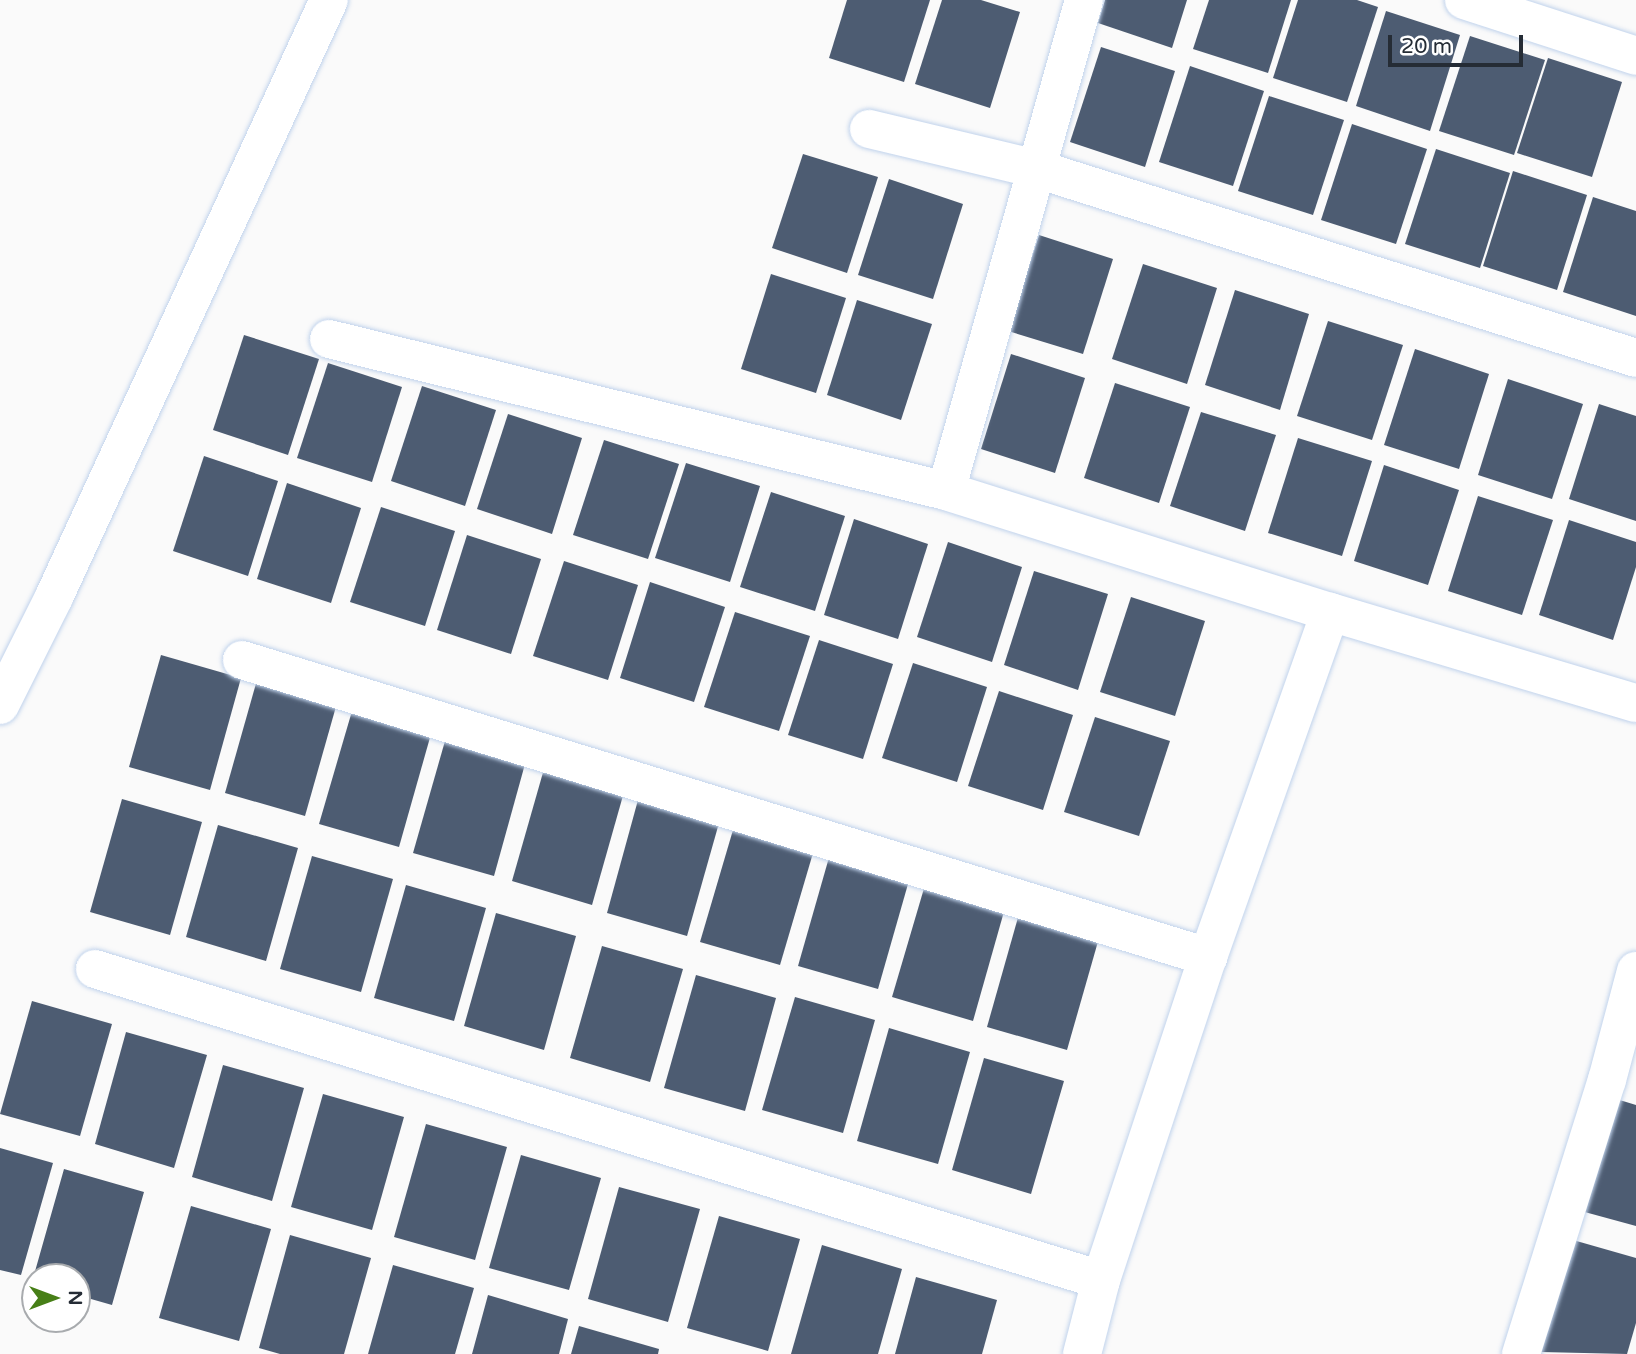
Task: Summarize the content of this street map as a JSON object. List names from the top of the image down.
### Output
{
  "scale_bar": "20 m",
  "north": "right"
}
